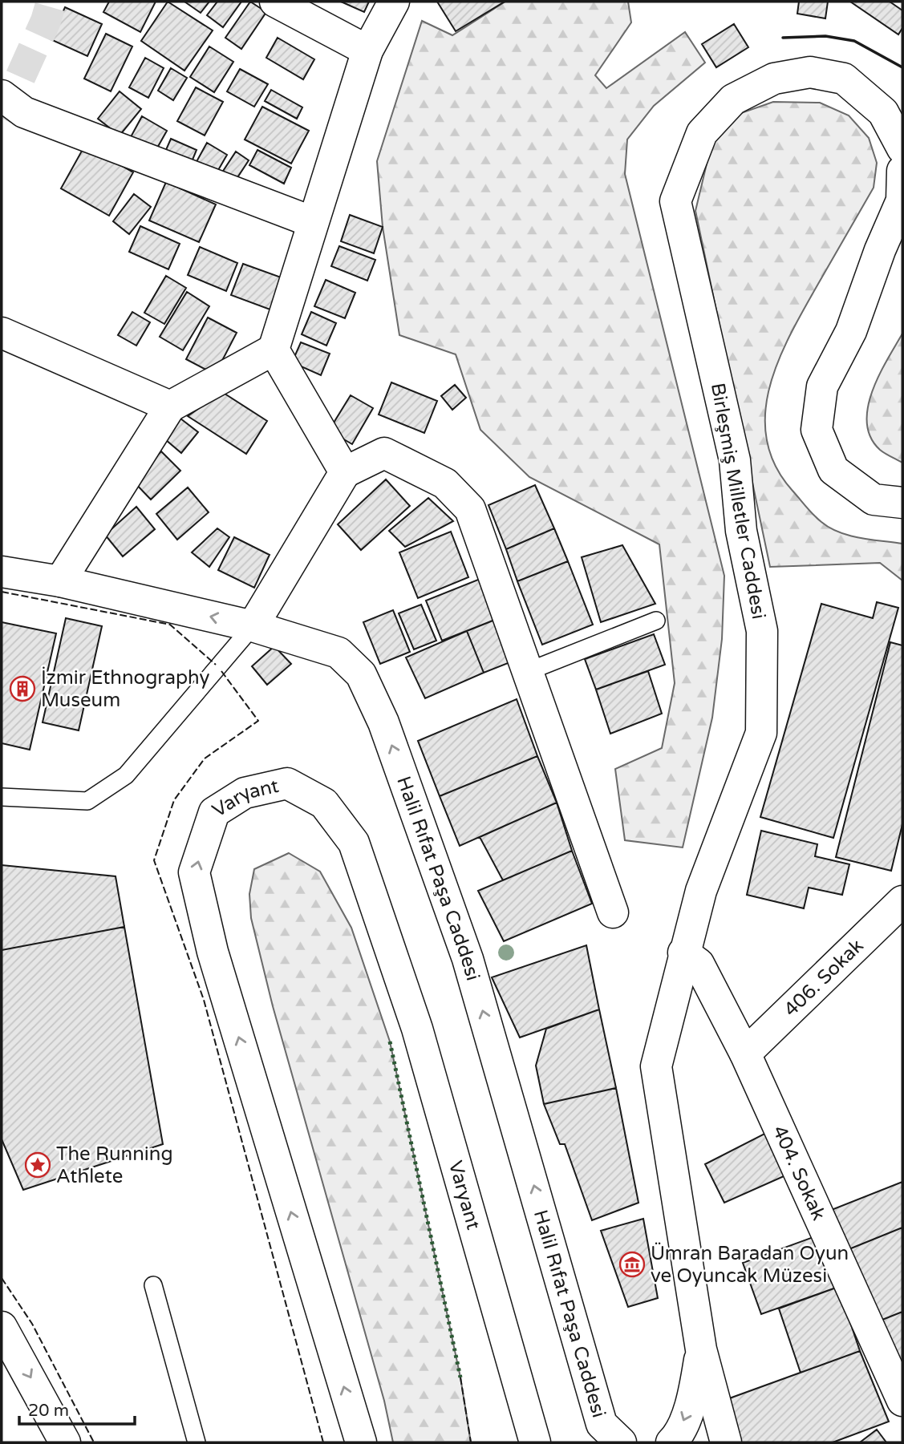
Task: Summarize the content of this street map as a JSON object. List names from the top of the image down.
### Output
{
  "streets": {
    "main road": [
      "Birleşmiş Milletler Caddesi",
      "Varyant",
      "Halil Rıfat Paşa Caddesi",
      "406. Sokak",
      "404. Sokak"
    ]
  },
  "crossings": [
    ["Birleşmiş Milletler Caddesi", "404. Sokak"],
    ["406. Sokak", "404. Sokak"]
  ],
  "places": {
    "building": ["İzmir Ethnography Museum"],
    "place": ["The Running Athlete"],
    "museum": ["Ümran Baradan Oyun ve Oyuncak Müzesi"]
  },
  "scale_bar": "20 m"
}
